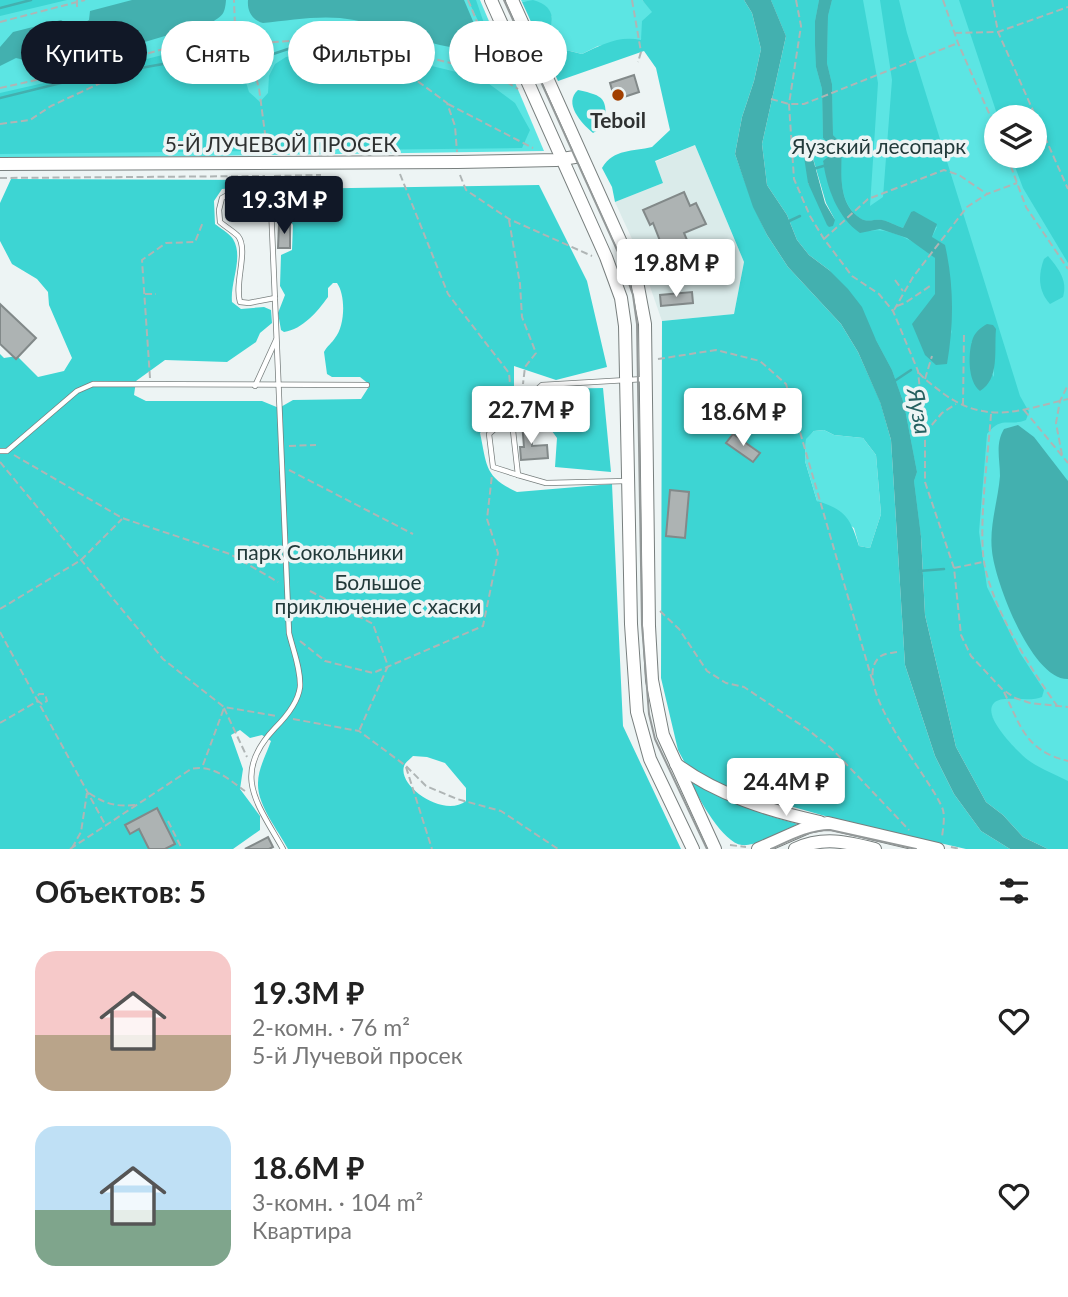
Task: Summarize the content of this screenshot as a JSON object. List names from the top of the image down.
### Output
{
  "streets": {
    "main road": ["5-Й ЛУЧЕВОЙ ПРОСЕК"]
  },
  "water": ["Яуза"],
  "parks": ["Яузский лесопарк", "парк Сокольники", "Большое приключение с хаски"],
  "places": ["Teboil"],
  "page": {
    "chip": [
      "Купить",
      "Снять",
      "Фильтры",
      "Новое"
    ],
    "price": [
      "19.3M ₽",
      "19.8M ₽",
      "22.7M ₽",
      "18.6M ₽",
      "24.4M ₽"
    ],
    "heading": "Объектов: 5",
    "list": [
      {
        "name": "19.3M ₽",
        "note": "2-комн. · 76 m² · 5-й Лучевой просек"
      },
      {
        "name": "18.6M ₽",
        "note": "3-комн. · 104 m² · Квартира"
      }
    ]
  }
}
